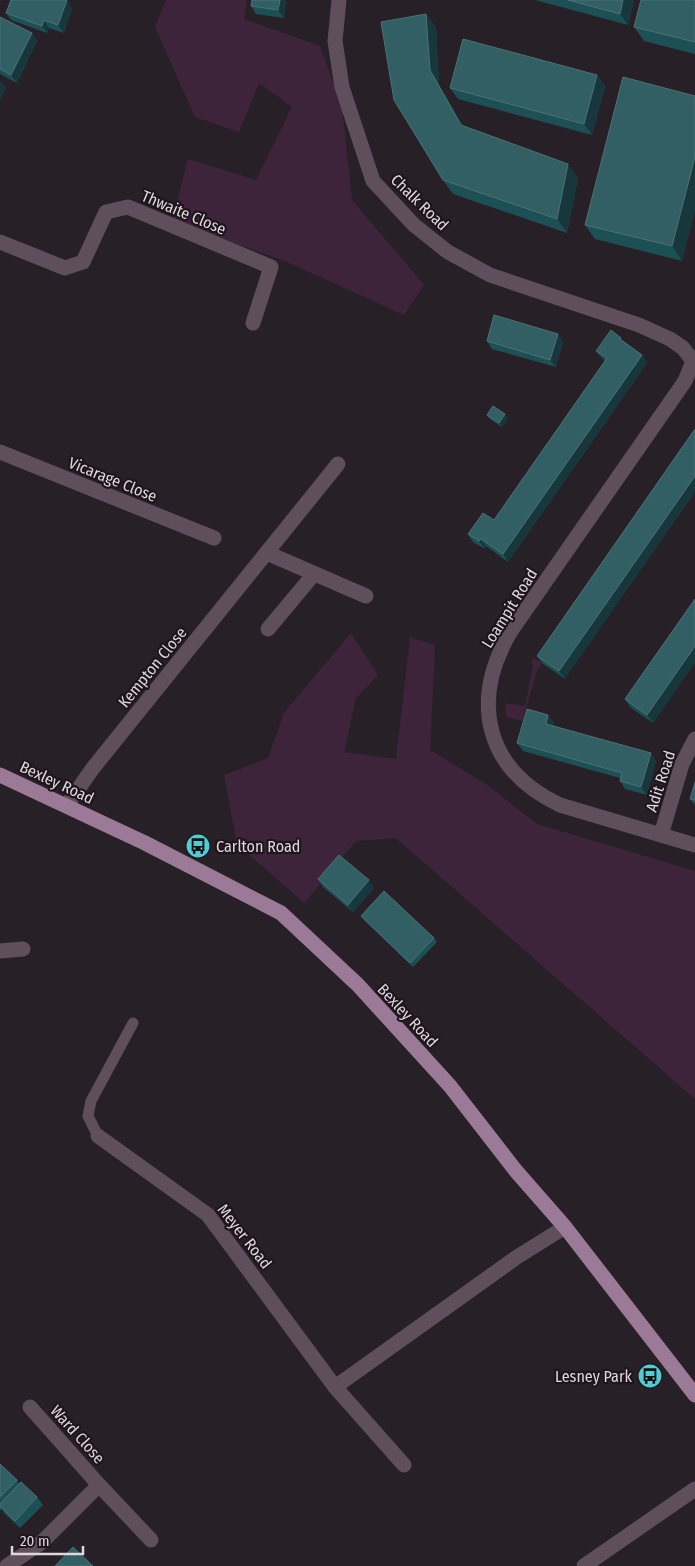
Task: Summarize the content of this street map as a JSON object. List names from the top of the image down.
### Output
{
  "streets": {
    "main road": ["Bexley Road"],
    "street": [
      "Chalk Road",
      "Thwaite Close",
      "Vicarage Close",
      "Loampit Road",
      "Kempton Close",
      "Adit Road",
      "Meyer Road",
      "Ward Close"
    ]
  },
  "crossings": [
    ["Chalk Road", "Loampit Road"],
    ["Loampit Road", "Adit Road"],
    ["Kempton Close", "Bexley Road"]
  ],
  "places": {
    "bus stop": ["Carlton Road", "Lesney Park"]
  },
  "scale_bar": "20 m"
}
